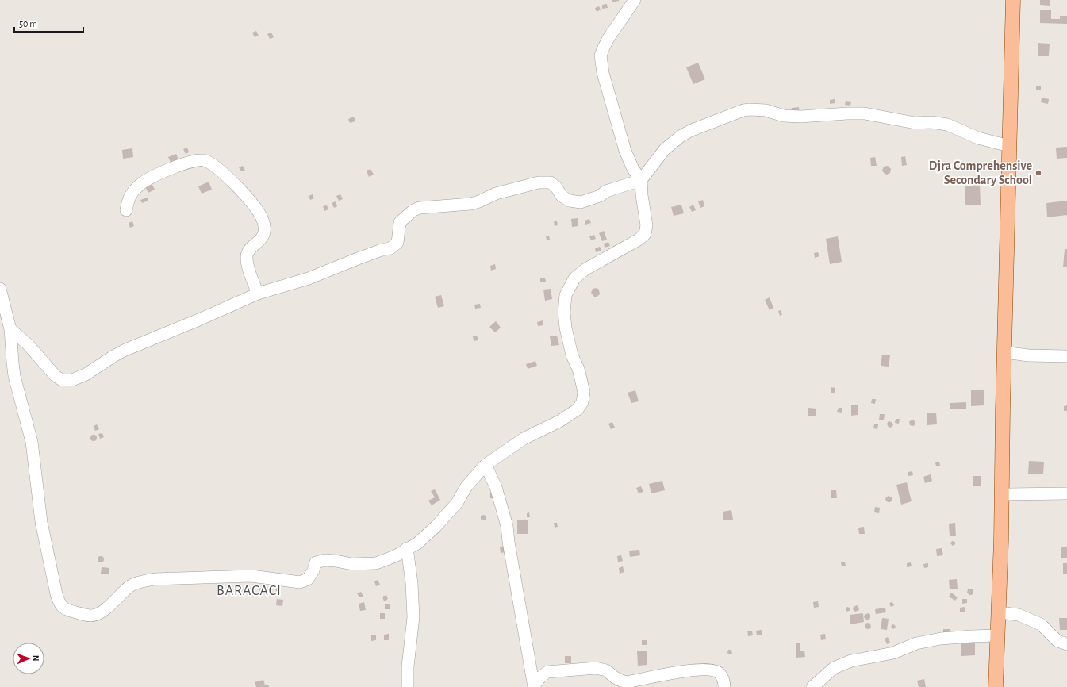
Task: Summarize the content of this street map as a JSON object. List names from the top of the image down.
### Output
{
  "districts": ["BARACACI"],
  "places": ["Djra Comprehensive Secondary School"],
  "scale_bar": "50 m",
  "north": "right"
}
